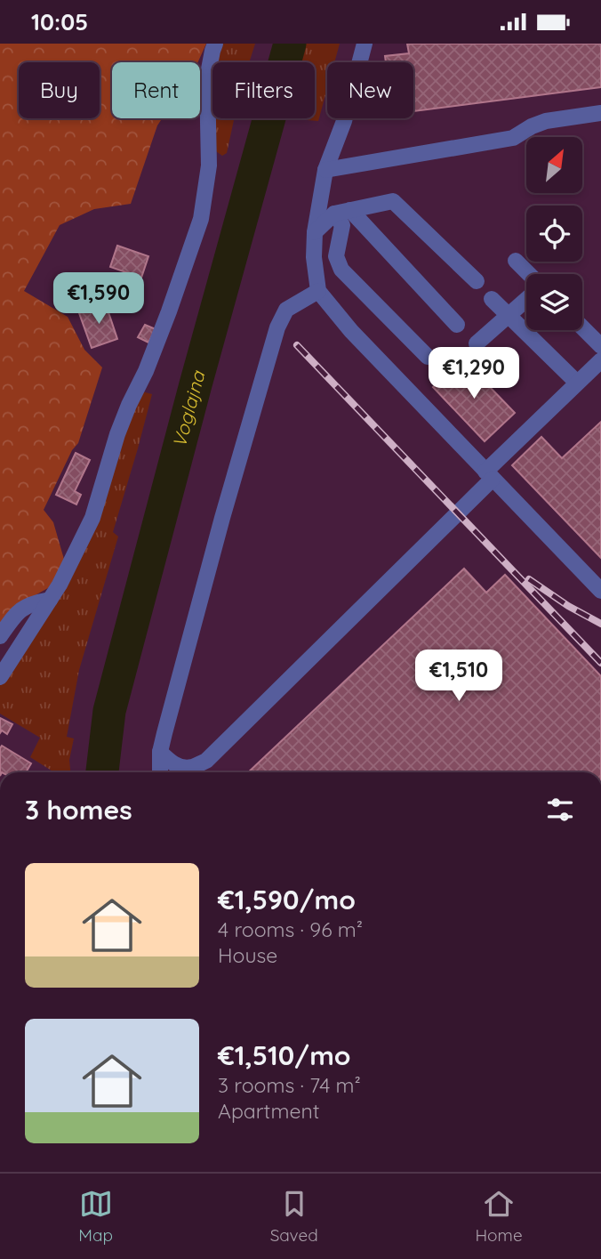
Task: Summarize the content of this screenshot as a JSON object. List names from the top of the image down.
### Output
{
  "water": ["Voglajna"],
  "north": "top right",
  "page": {
    "status": "10:05",
    "chip": [
      "Buy",
      "Rent",
      "Filters",
      "New"
    ],
    "price": ["€1,590", "€1,290", "€1,510"],
    "heading": "3 homes",
    "list": [
      {
        "name": "€1,590/mo",
        "note": "4 rooms · 96 m² · House"
      },
      {
        "name": "€1,510/mo",
        "note": "3 rooms · 74 m² · Apartment"
      }
    ],
    "tabs": ["Map", "Saved", "Home"]
  }
}
